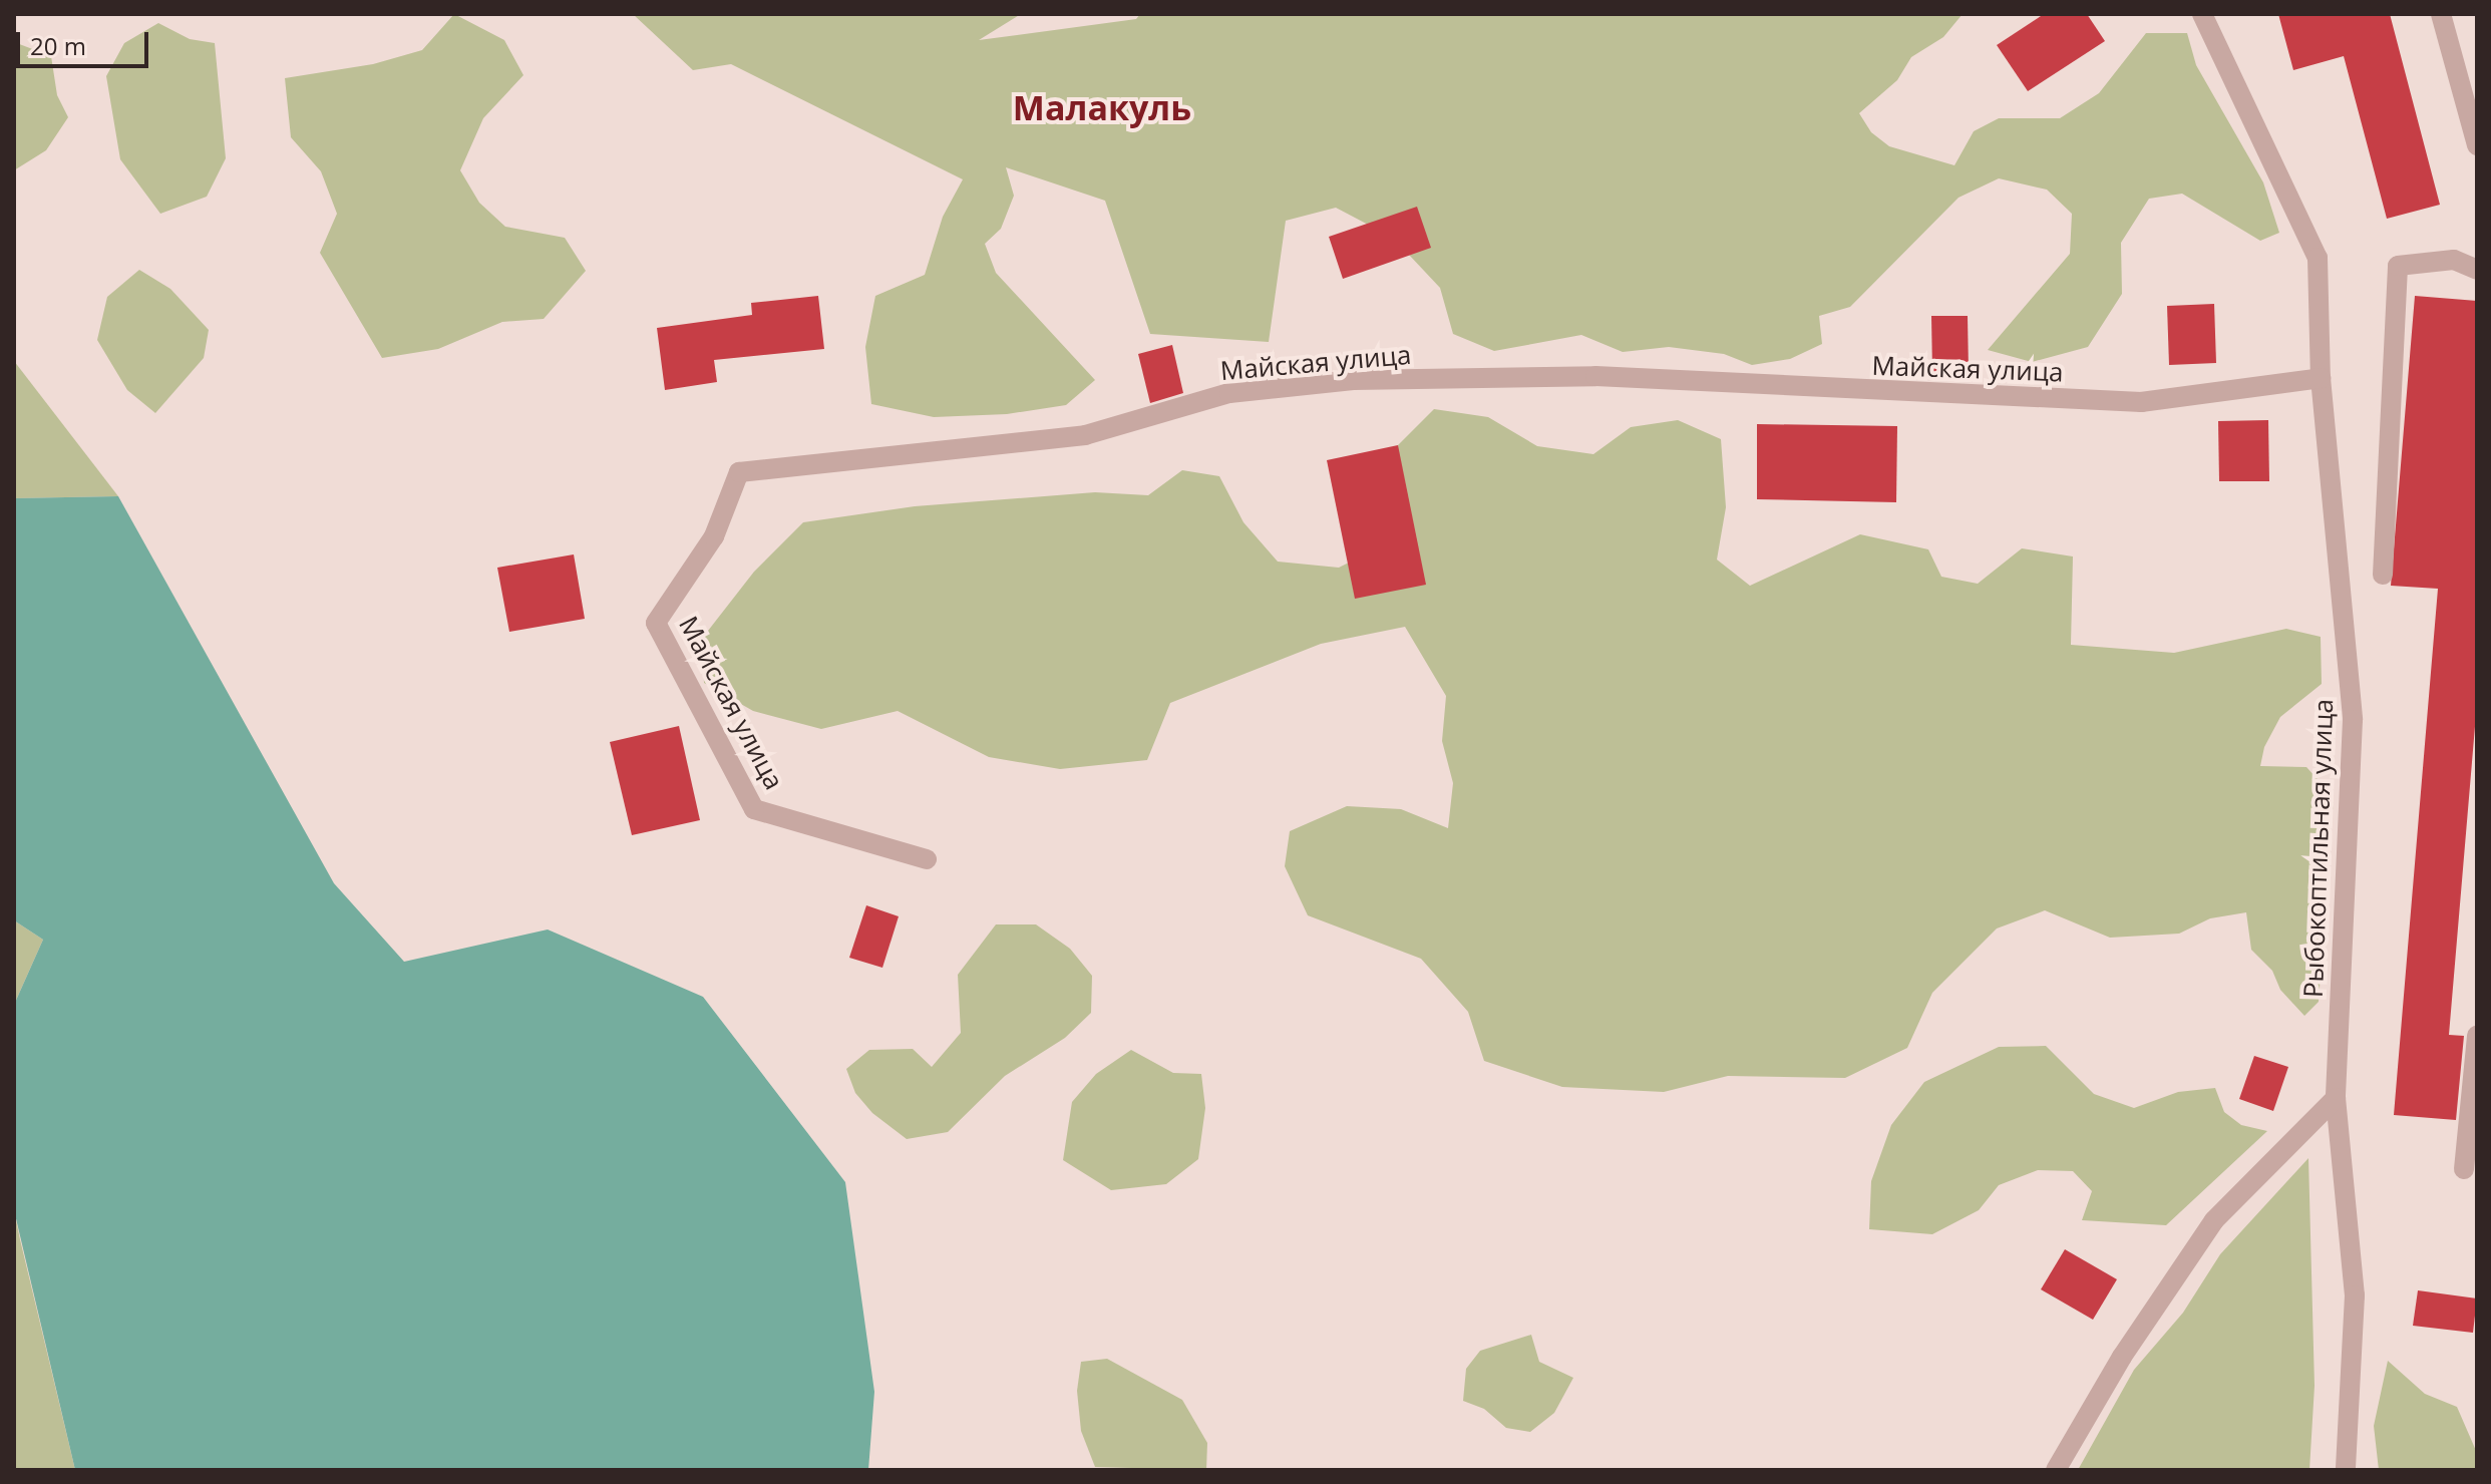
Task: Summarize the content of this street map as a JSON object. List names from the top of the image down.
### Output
{
  "streets": {
    "street": ["Майская улица", "Рыбокоптильная улица"]
  },
  "crossings": [
    ["Майская улица", "Рыбокоптильная улица"]
  ],
  "districts": ["Малакуль"],
  "scale_bar": "20 m"
}
